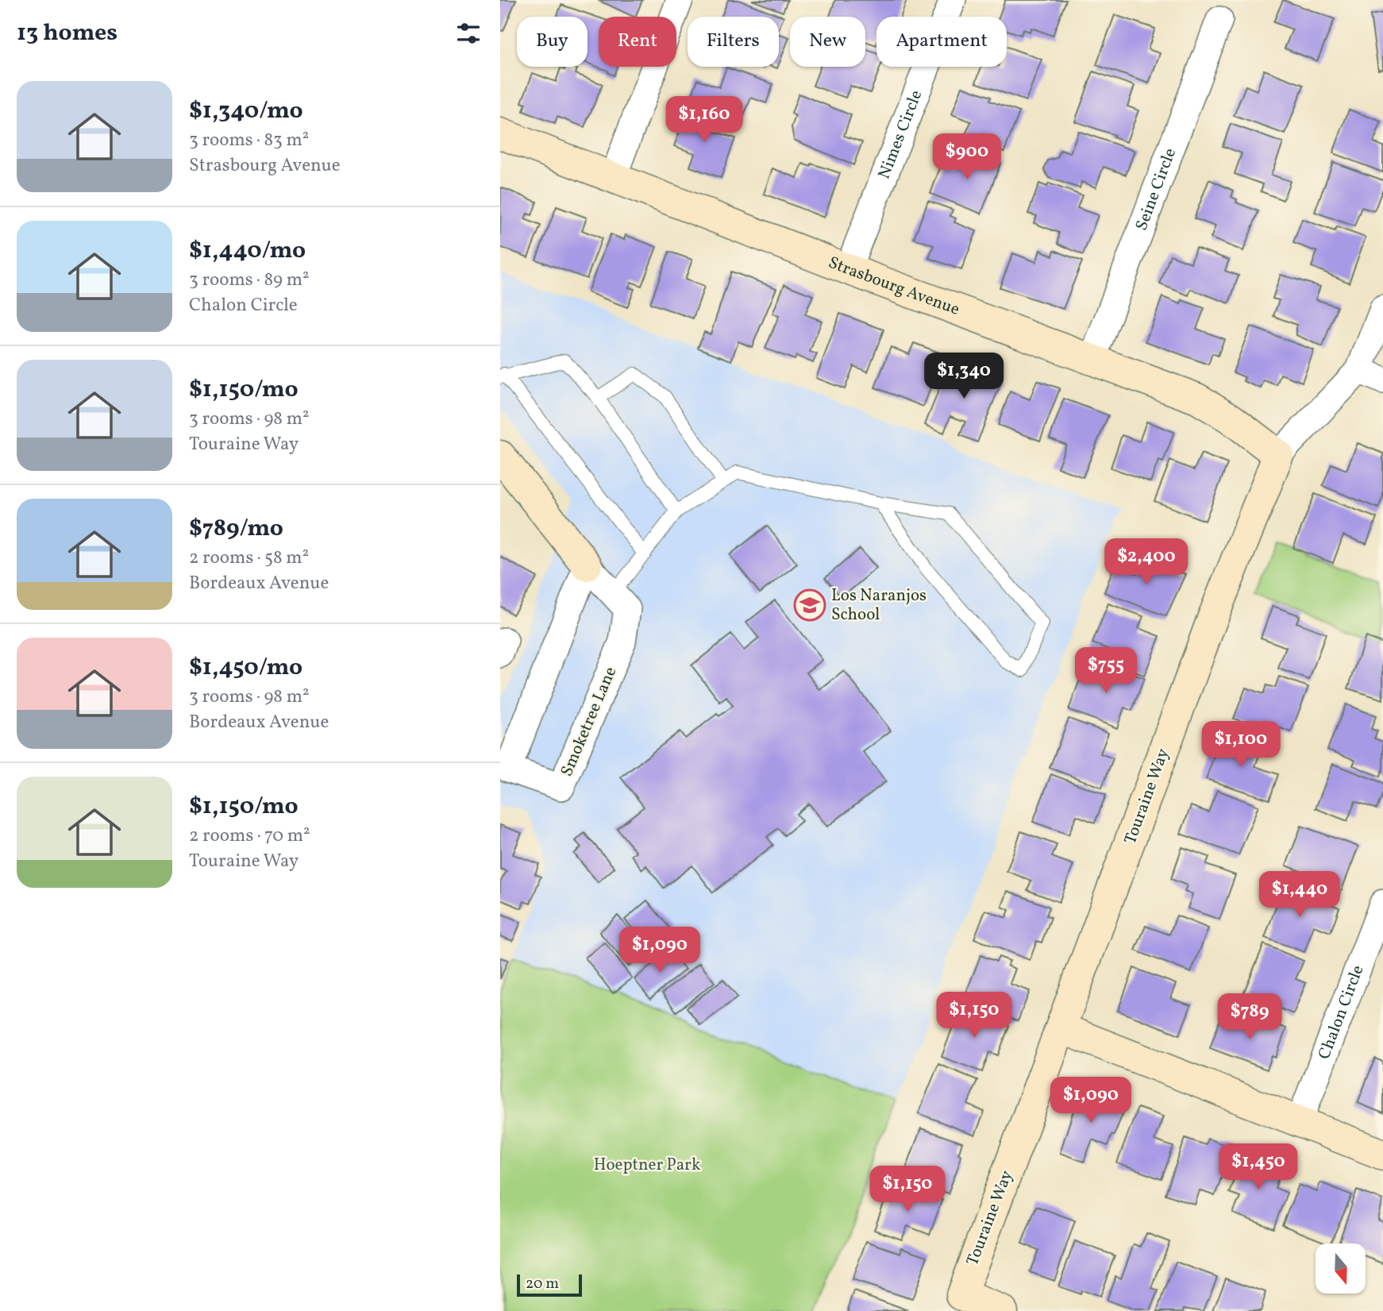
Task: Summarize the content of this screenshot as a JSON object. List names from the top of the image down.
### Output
{
  "streets": {
    "street": [
      "Nimes Circle",
      "Seine Circle",
      "Strasbourg Avenue",
      "Smoketree Lane",
      "Touraine Way",
      "Chalon Circle"
    ]
  },
  "crossings": [
    ["Nimes Circle", "Strasbourg Avenue"],
    ["Seine Circle", "Strasbourg Avenue"],
    ["Strasbourg Avenue", "Touraine Way"]
  ],
  "parks": ["Hoeptner Park"],
  "places": {
    "school or university": ["Los Naranjos School"]
  },
  "scale_bar": "20 m",
  "north": "bottom",
  "page": {
    "heading": "13 homes",
    "chip": [
      "Buy",
      "Rent",
      "Filters",
      "New",
      "Apartment"
    ],
    "list": [
      {
        "name": "$1,340/mo",
        "note": "3 rooms · 83 m² · Strasbourg Avenue"
      },
      {
        "name": "$1,440/mo",
        "note": "3 rooms · 89 m² · Chalon Circle"
      },
      {
        "name": "$1,150/mo",
        "note": "3 rooms · 98 m² · Touraine Way"
      },
      {
        "name": "$789/mo",
        "note": "2 rooms · 58 m² · Bordeaux Avenue"
      },
      {
        "name": "$1,450/mo",
        "note": "3 rooms · 98 m² · Bordeaux Avenue"
      },
      {
        "name": "$1,150/mo",
        "note": "2 rooms · 70 m² · Touraine Way"
      }
    ],
    "price": [
      "$1,160",
      "$900",
      "$1,340",
      "$2,400",
      "$755",
      "$1,100",
      "$1,440",
      "$1,090",
      "$1,150",
      "$789",
      "$1,090",
      "$1,450",
      "$1,150"
    ],
    "scale": "20 m"
  }
}
